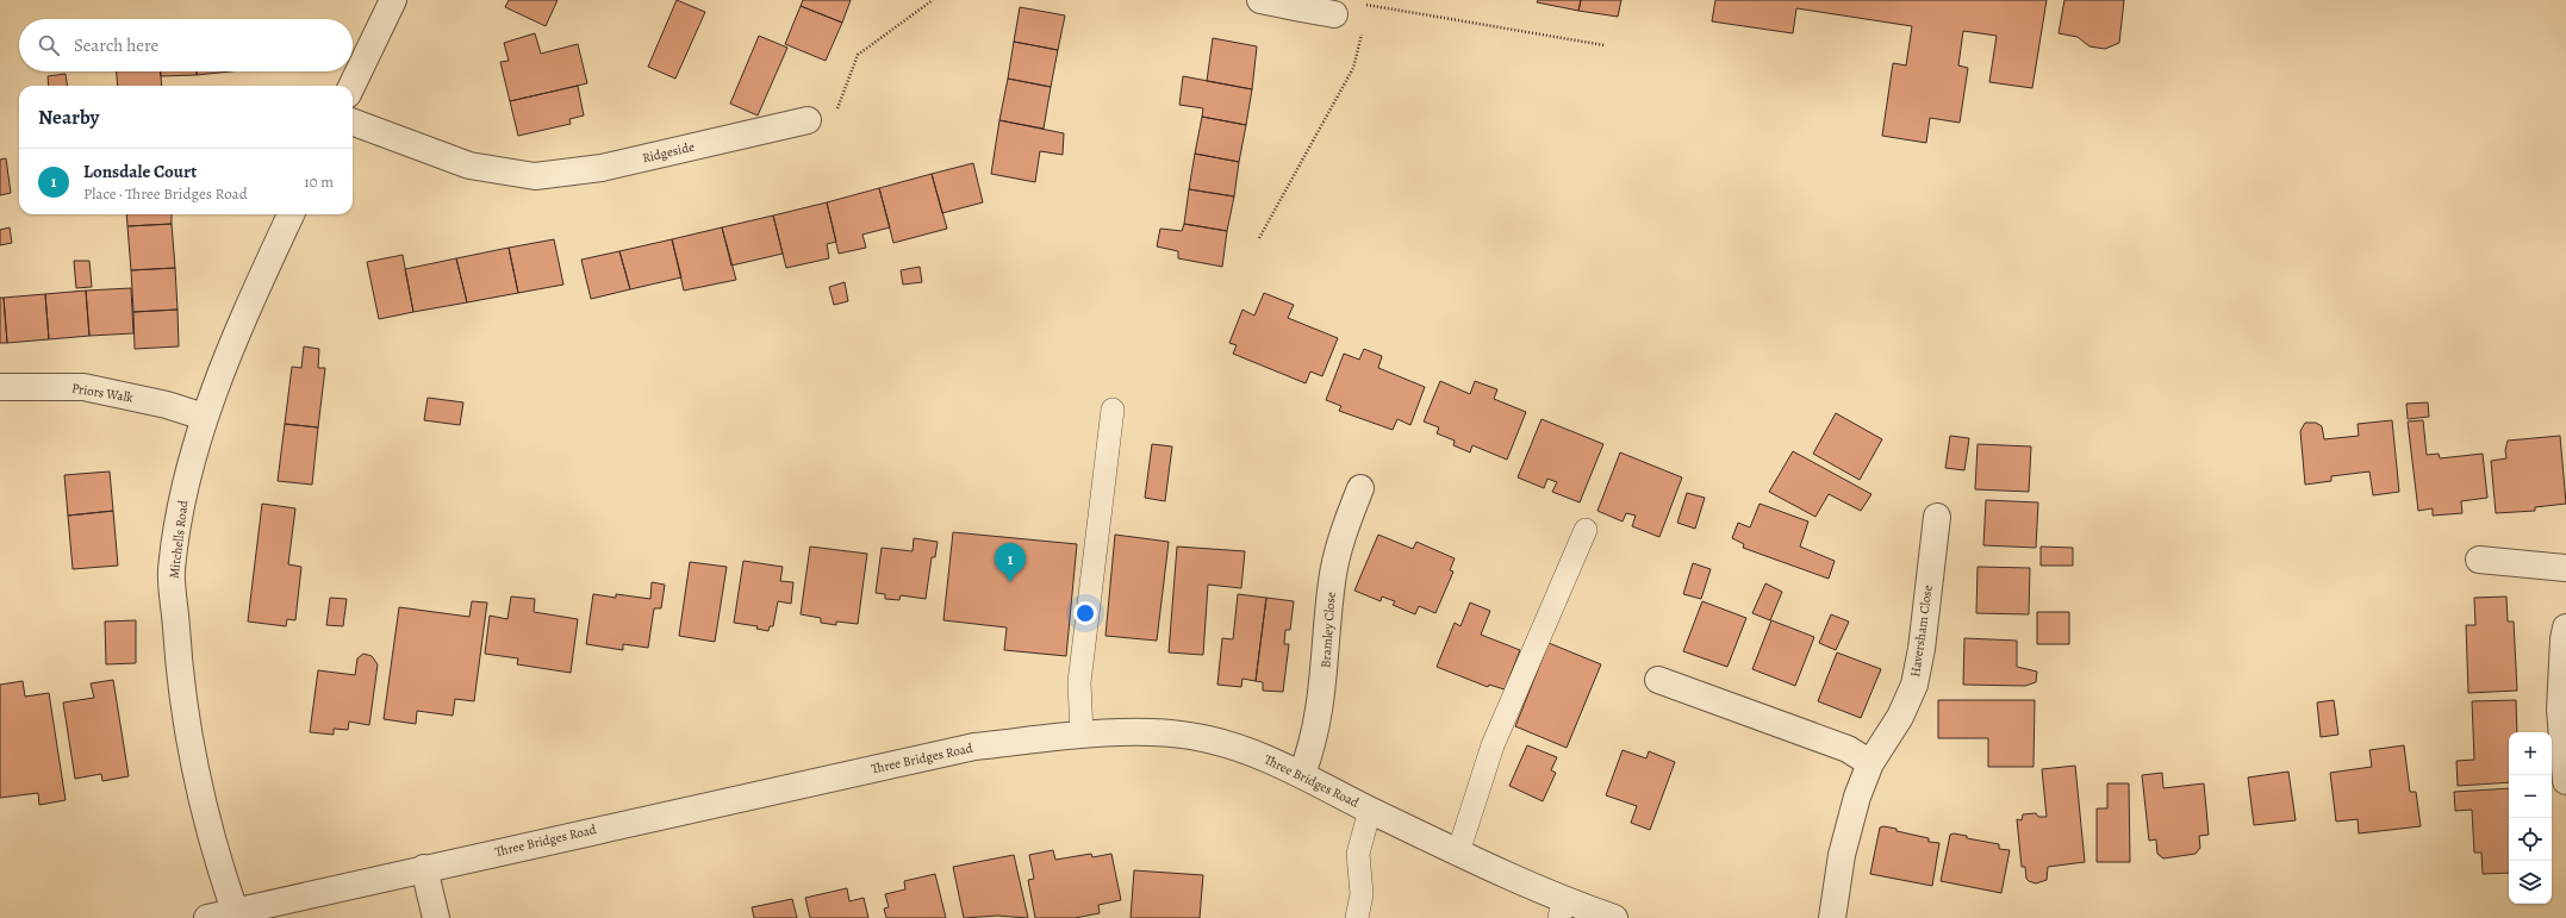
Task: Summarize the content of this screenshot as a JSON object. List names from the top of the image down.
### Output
{
  "streets": {
    "street": [
      "Ridgeside",
      "Priors Walk",
      "Mitchells Road",
      "Bramley Close",
      "Haversham Close",
      "Three Bridges Road"
    ]
  },
  "crossings": [
    ["Priors Walk", "Mitchells Road"],
    ["Mitchells Road", "Three Bridges Road"],
    ["Bramley Close", "Three Bridges Road"]
  ],
  "page": {
    "search": "Search here",
    "heading": "Nearby",
    "list": [
      {
        "mark": "1",
        "name": "Lonsdale Court",
        "note": "Place · Three Bridges Road",
        "value": "10 m"
      }
    ],
    "pins": "1",
    "map_buttons": ["+", "−"]
  }
}
